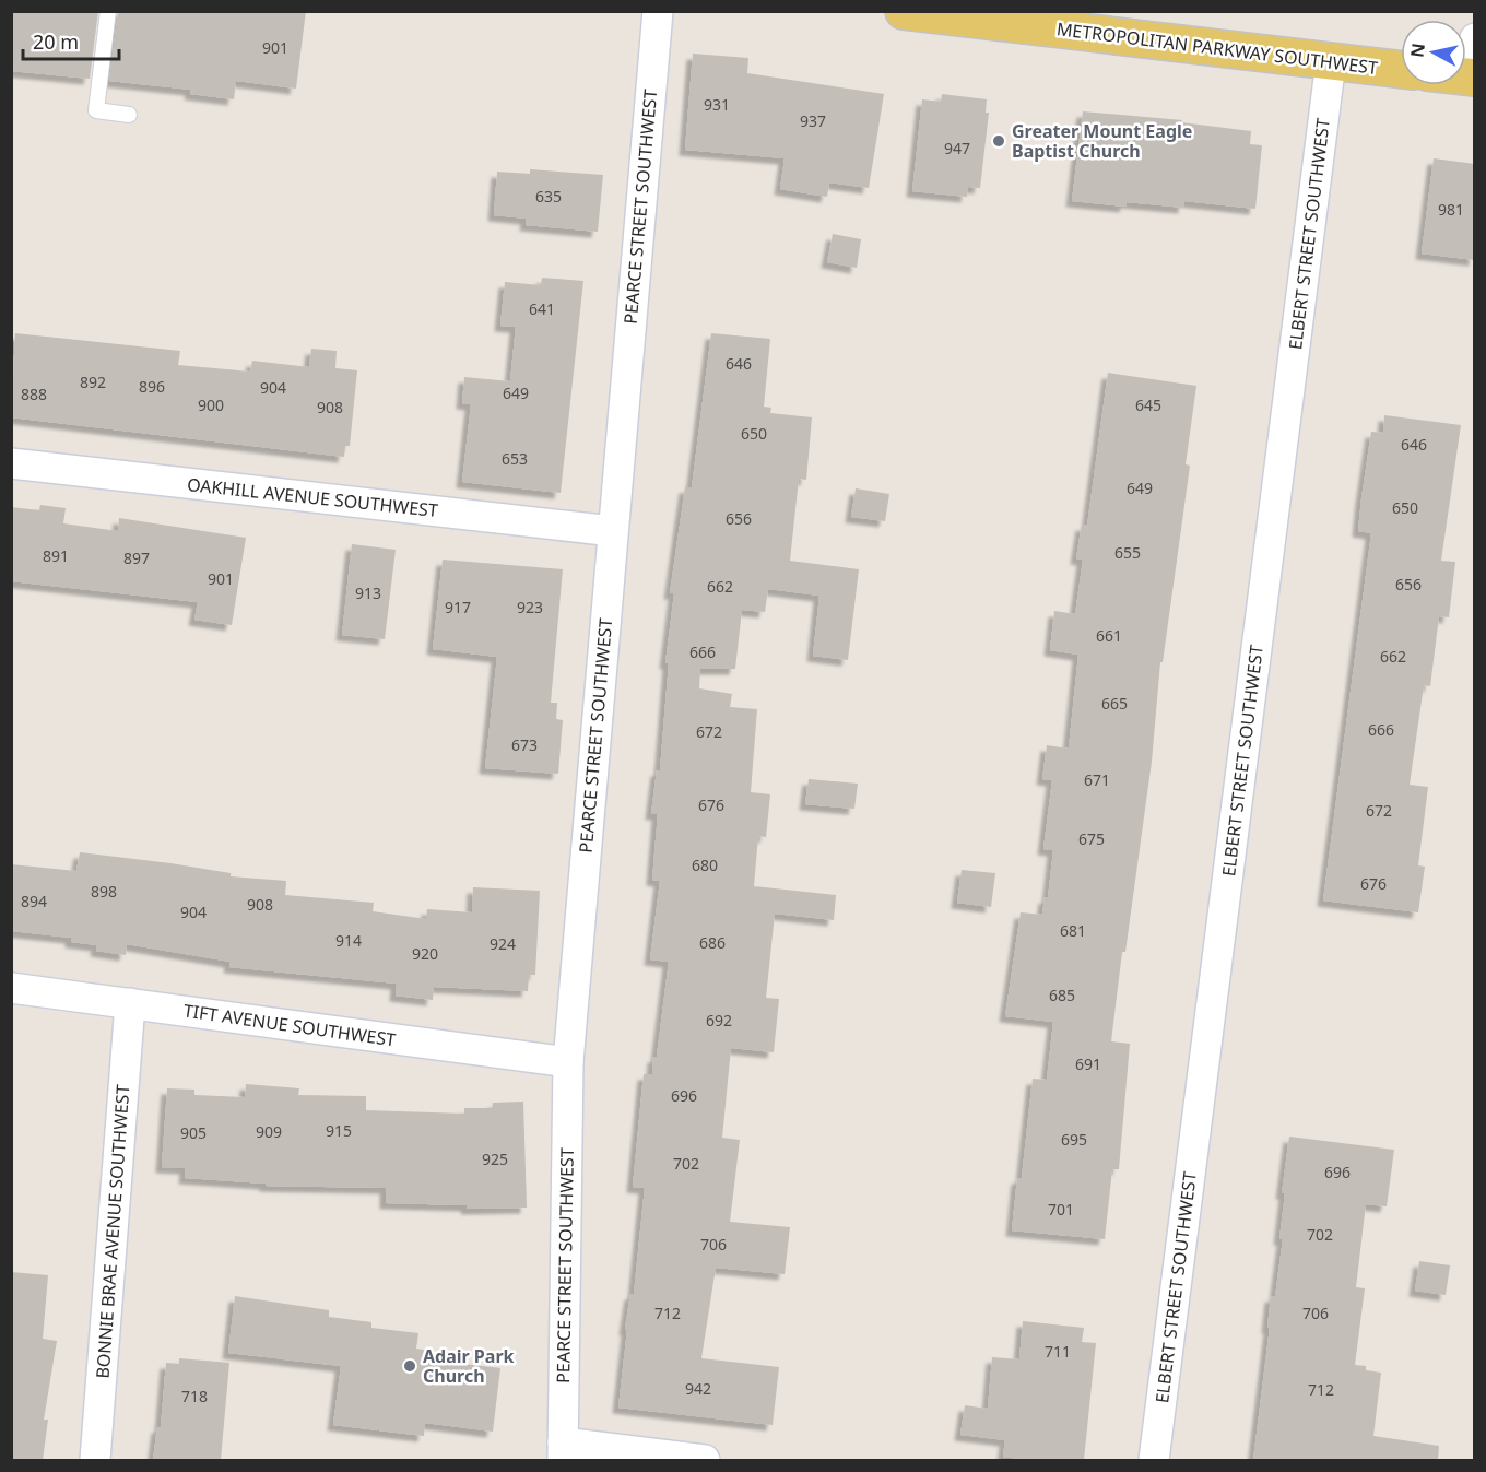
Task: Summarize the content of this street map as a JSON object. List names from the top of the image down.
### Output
{
  "streets": {
    "main road": ["METROPOLITAN PARKWAY SOUTHWEST"],
    "street": [
      "PEARCE STREET SOUTHWEST",
      "ELBERT STREET SOUTHWEST",
      "OAKHILL AVENUE SOUTHWEST",
      "TIFT AVENUE SOUTHWEST",
      "BONNIE BRAE AVENUE SOUTHWEST"
    ]
  },
  "crossings": [
    ["METROPOLITAN PARKWAY SOUTHWEST", "ELBERT STREET SOUTHWEST"],
    ["PEARCE STREET SOUTHWEST", "OAKHILL AVENUE SOUTHWEST"],
    ["PEARCE STREET SOUTHWEST", "TIFT AVENUE SOUTHWEST"],
    ["TIFT AVENUE SOUTHWEST", "BONNIE BRAE AVENUE SOUTHWEST"]
  ],
  "places": ["Greater Mount Eagle Baptist Church", "Adair Park Church"],
  "house_numbers": [
    "901",
    "931",
    "937",
    "947",
    "635",
    "981",
    "641",
    "646",
    "892",
    "896",
    "904",
    "649",
    "888",
    "900",
    "645",
    "908",
    "650",
    "646",
    "653",
    "649",
    "650",
    "656",
    "655",
    "891",
    "897",
    "901",
    "656",
    "662",
    "913",
    "917",
    "923",
    "661",
    "666",
    "662",
    "665",
    "666",
    "672",
    "673",
    "671",
    "676",
    "672",
    "675",
    "680",
    "676",
    "898",
    "894",
    "908",
    "904",
    "681",
    "914",
    "686",
    "924",
    "920",
    "685",
    "692",
    "691",
    "696",
    "915",
    "909",
    "905",
    "695",
    "925",
    "702",
    "696",
    "701",
    "702",
    "706",
    "712",
    "706",
    "711",
    "942",
    "712",
    "718"
  ],
  "scale_bar": "20 m",
  "north": "left"
}
